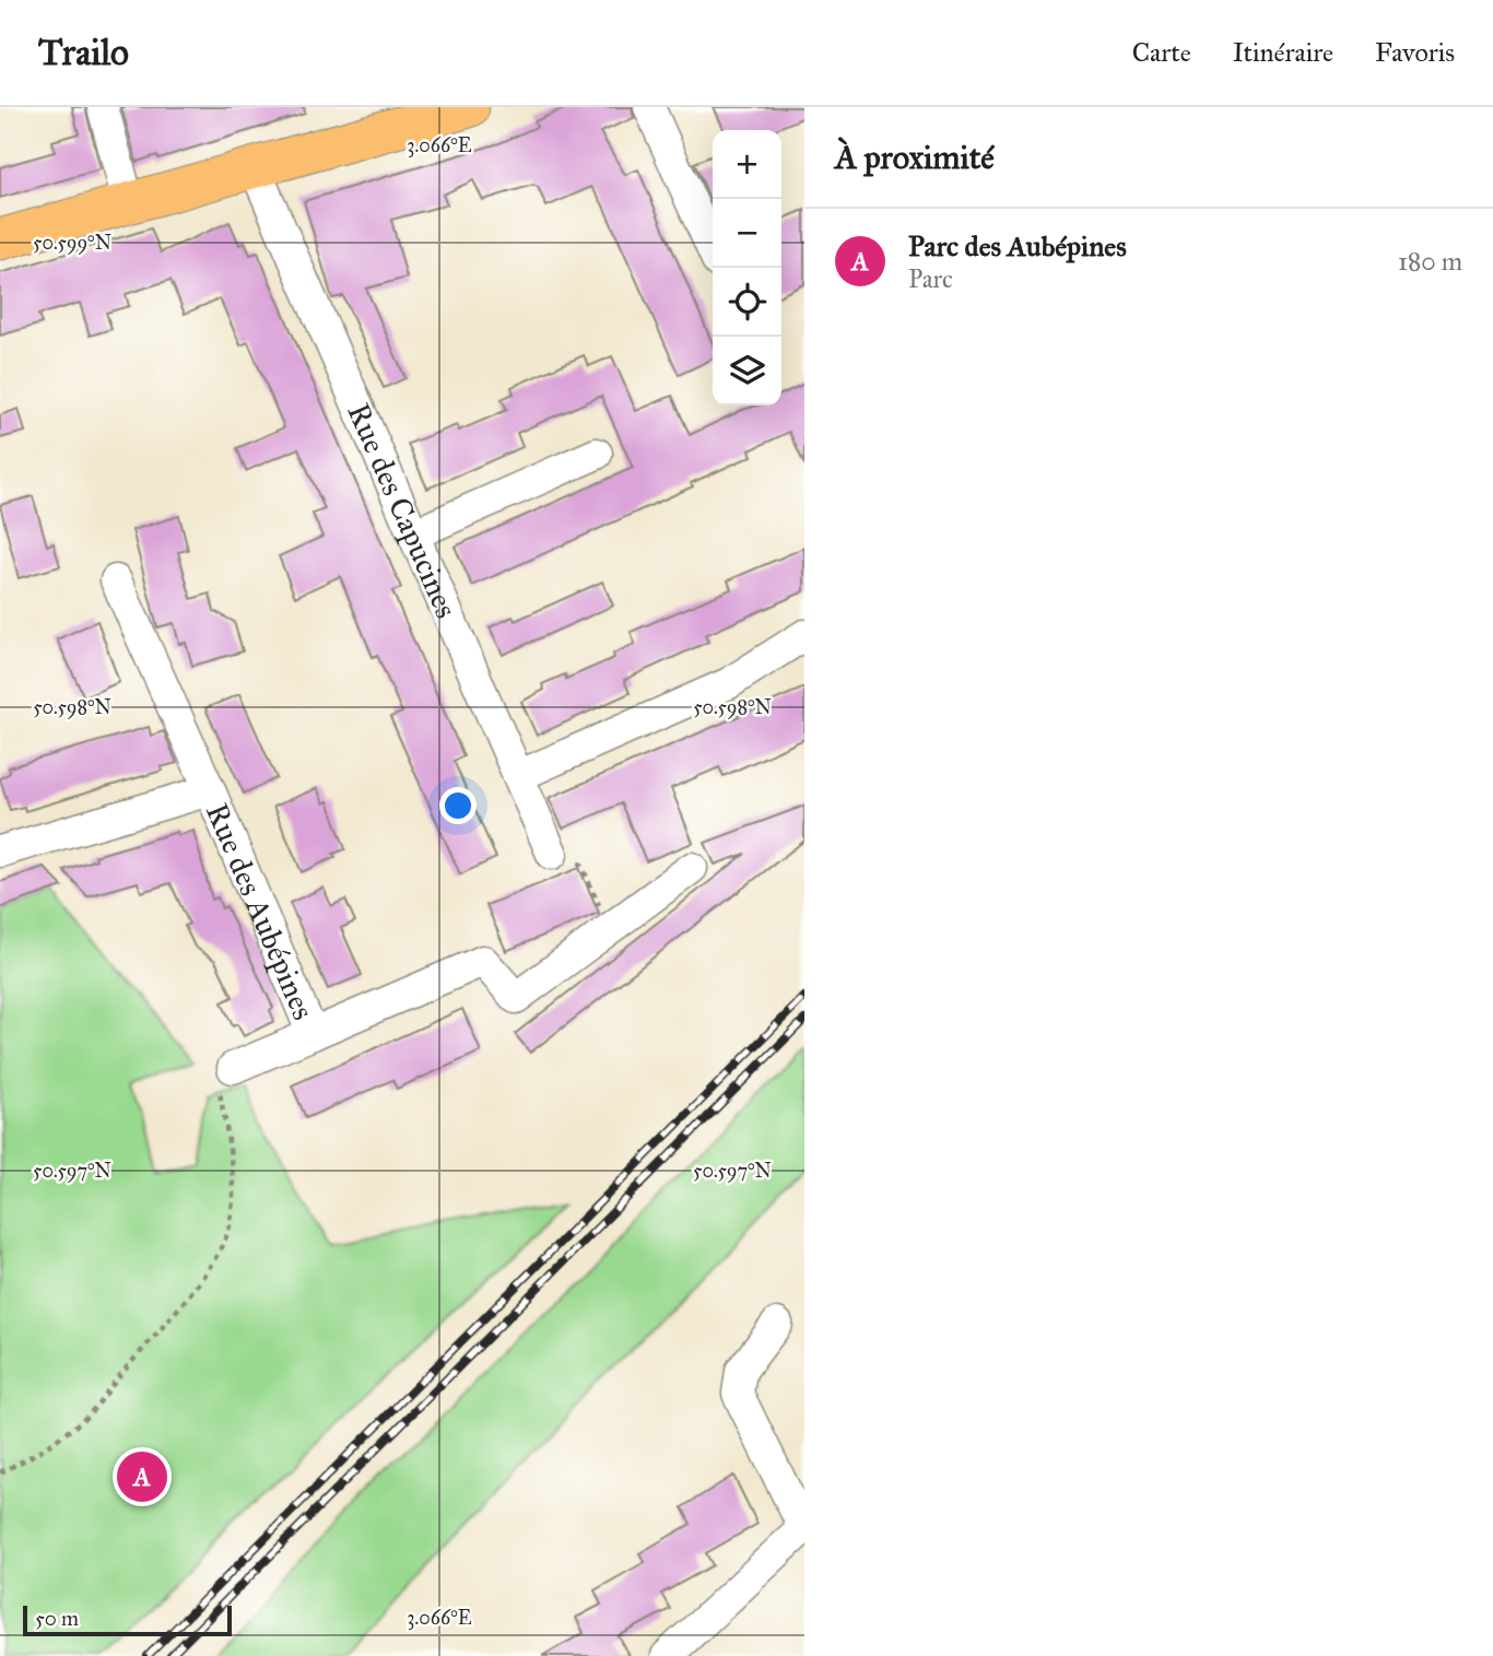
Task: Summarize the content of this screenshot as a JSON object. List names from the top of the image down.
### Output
{
  "streets": {
    "street": ["Rue des Capucines", "Rue des Aubépines"]
  },
  "scale_bar": "50 m",
  "page": {
    "header": "Trailo",
    "nav": ["Carte", "Itinéraire", "Favoris"],
    "heading": "À proximité",
    "map_buttons": ["+", "−"],
    "list": [
      {
        "mark": "A",
        "name": "Parc des Aubépines",
        "note": "Parc",
        "value": "180 m"
      }
    ],
    "pins": "A",
    "scale": "50 m"
  },
  "coordinates": [
    "3.066°E",
    "50.599°N",
    "50.598°N",
    "50.597°N"
  ]
}
